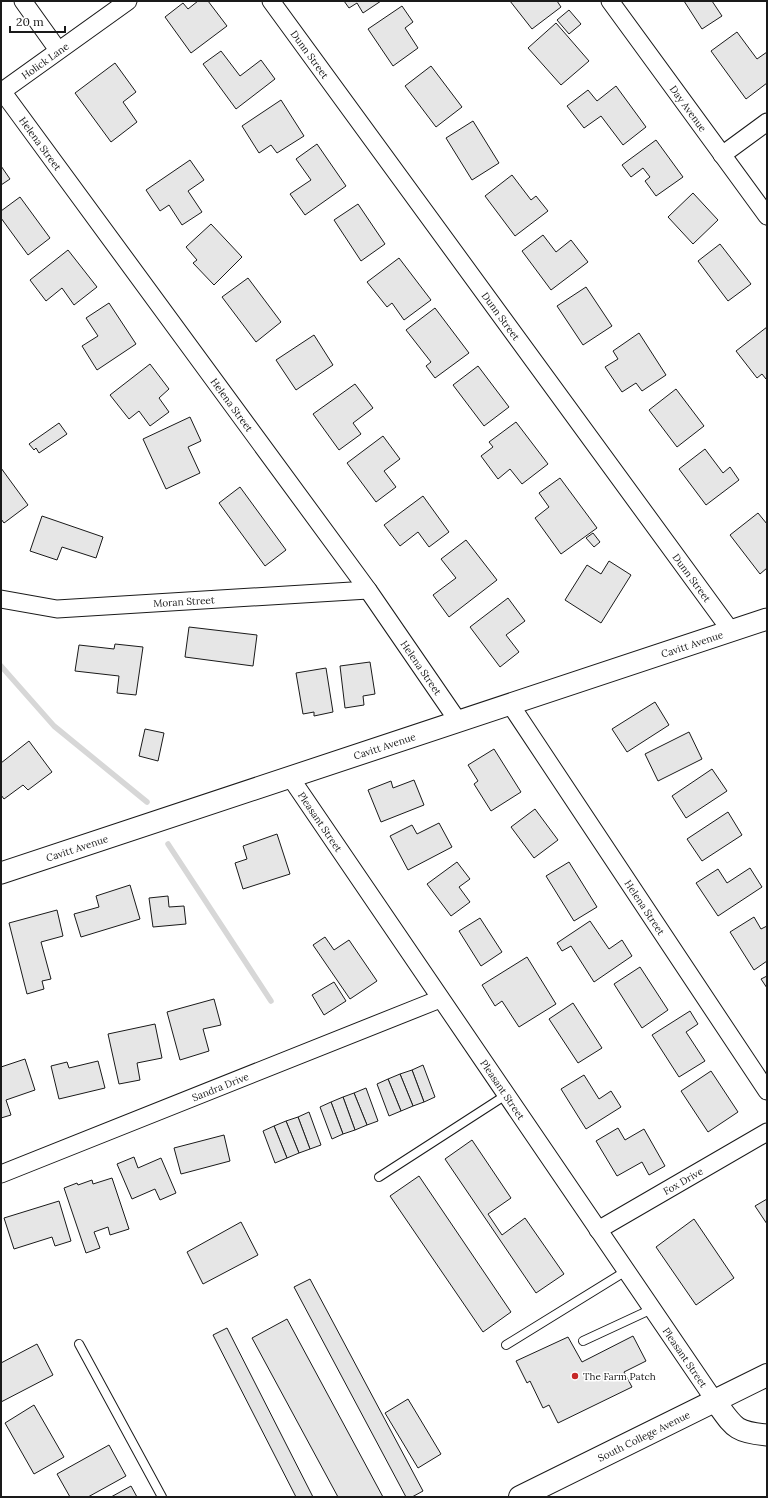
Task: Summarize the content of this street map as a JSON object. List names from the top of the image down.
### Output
{
  "streets": {
    "main road": ["South College Avenue"],
    "street": [
      "Dunn Street",
      "Holick Lane",
      "Day Avenue",
      "Helena Street",
      "Moran Street",
      "Cavitt Avenue",
      "Pleasant Street",
      "Sandra Drive",
      "Fox Drive"
    ]
  },
  "crossings": [
    ["Dunn Street", "Cavitt Avenue"],
    ["Holick Lane", "Helena Street"],
    ["Helena Street", "Moran Street"],
    ["Helena Street", "Cavitt Avenue"],
    ["Cavitt Avenue", "Pleasant Street"],
    ["Pleasant Street", "Sandra Drive"],
    ["Pleasant Street", "Fox Drive"],
    ["Pleasant Street", "South College Avenue"]
  ],
  "places": ["The Farm Patch"],
  "scale_bar": "20 m"
}
